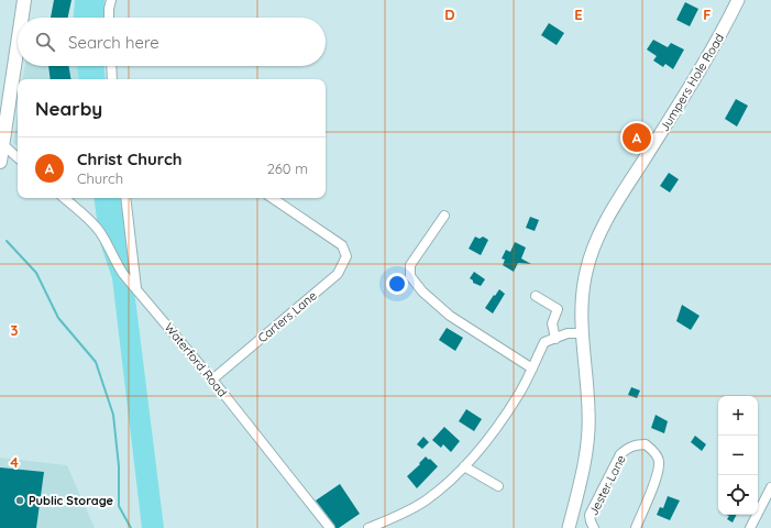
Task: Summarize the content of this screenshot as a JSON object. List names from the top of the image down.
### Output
{
  "streets": {
    "main road": ["Jumpers Hole Road"],
    "street": ["Carters Lane", "Waterford Road", "Jester Lane"]
  },
  "crossings": [
    ["Carters Lane", "Waterford Road"]
  ],
  "places": ["Public Storage"],
  "page": {
    "search": "Search here",
    "heading": "Nearby",
    "pins": "A",
    "list": [
      {
        "mark": "A",
        "name": "Christ Church",
        "note": "Church",
        "value": "260 m"
      }
    ],
    "map_buttons": ["+", "−"]
  },
  "grid": {
    "columns": ["D", "E", "F"],
    "rows": ["3", "4"]
  }
}
